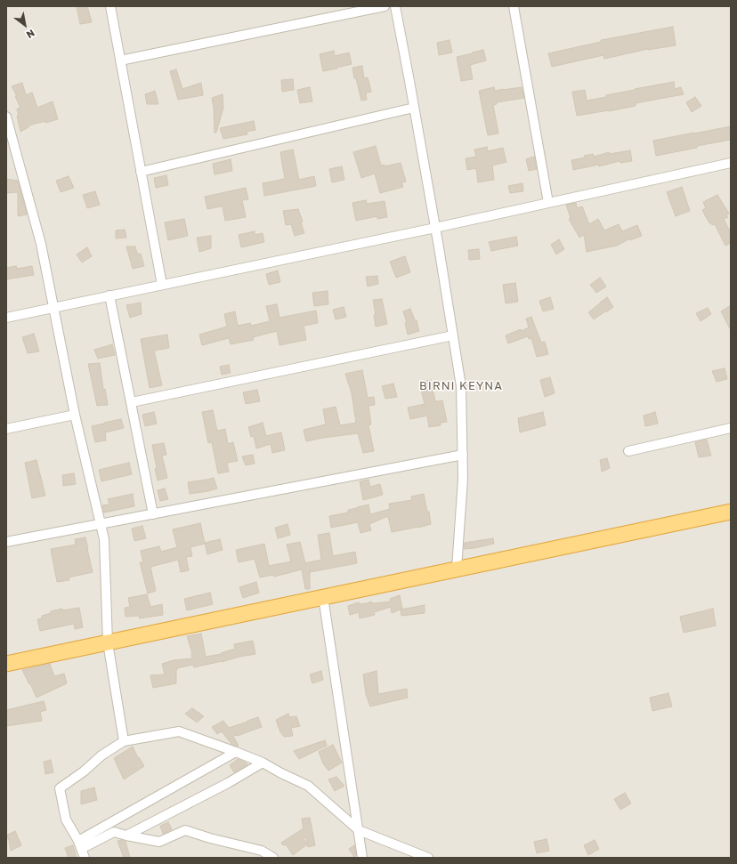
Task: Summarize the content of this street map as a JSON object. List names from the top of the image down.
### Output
{
  "districts": ["BIRNI KEYNA"],
  "north": "bottom right"
}
